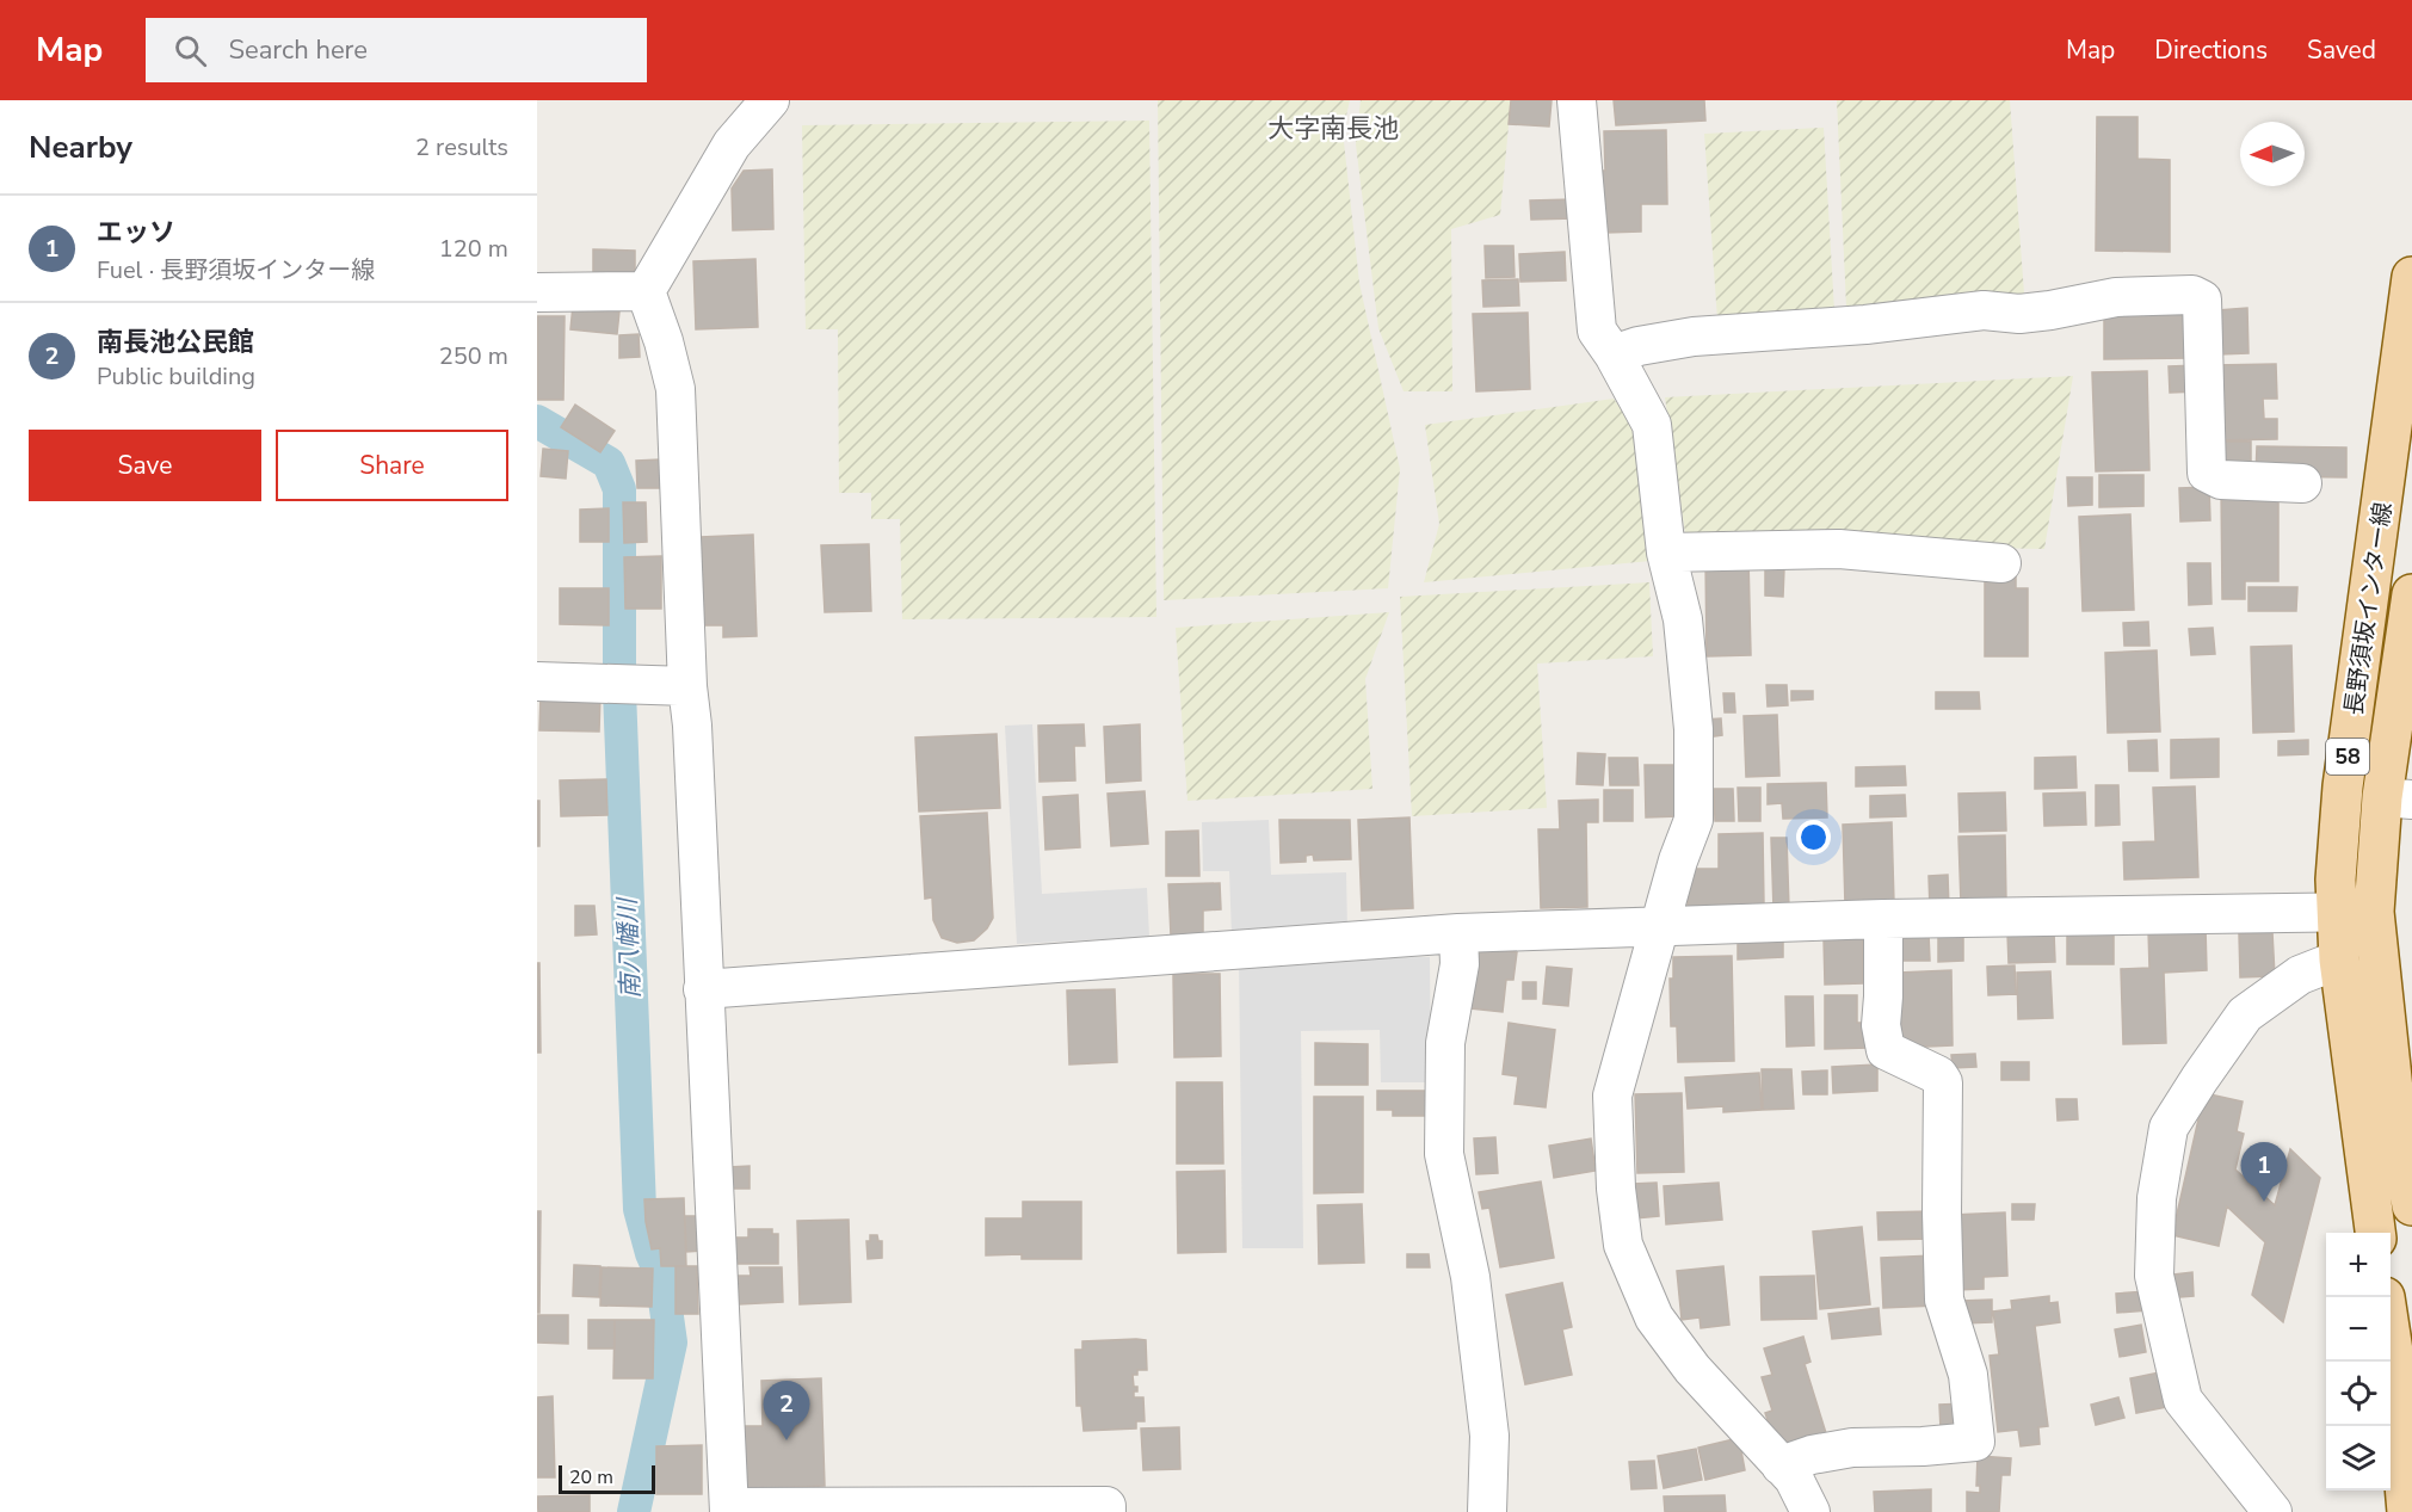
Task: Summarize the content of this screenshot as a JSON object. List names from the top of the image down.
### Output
{
  "streets": {
    "main road": ["長野須坂インター線", "58"]
  },
  "districts": ["大字南長池"],
  "water": ["南八幡川"],
  "scale_bar": "20 m",
  "north": "left",
  "page": {
    "header": "Map",
    "search": "Search here",
    "nav": ["Map", "Directions", "Saved"],
    "heading": ["Nearby", "2 results"],
    "list": [
      {
        "mark": "1",
        "name": "エッソ",
        "note": "Fuel · 長野須坂インター線",
        "value": "120 m"
      },
      {
        "mark": "2",
        "name": "南長池公民館",
        "note": "Public building",
        "value": "250 m"
      }
    ],
    "buttons": ["Save", "Share"],
    "pins": ["1", "2"],
    "map_buttons": ["+", "−"],
    "scale": "20 m"
  }
}
